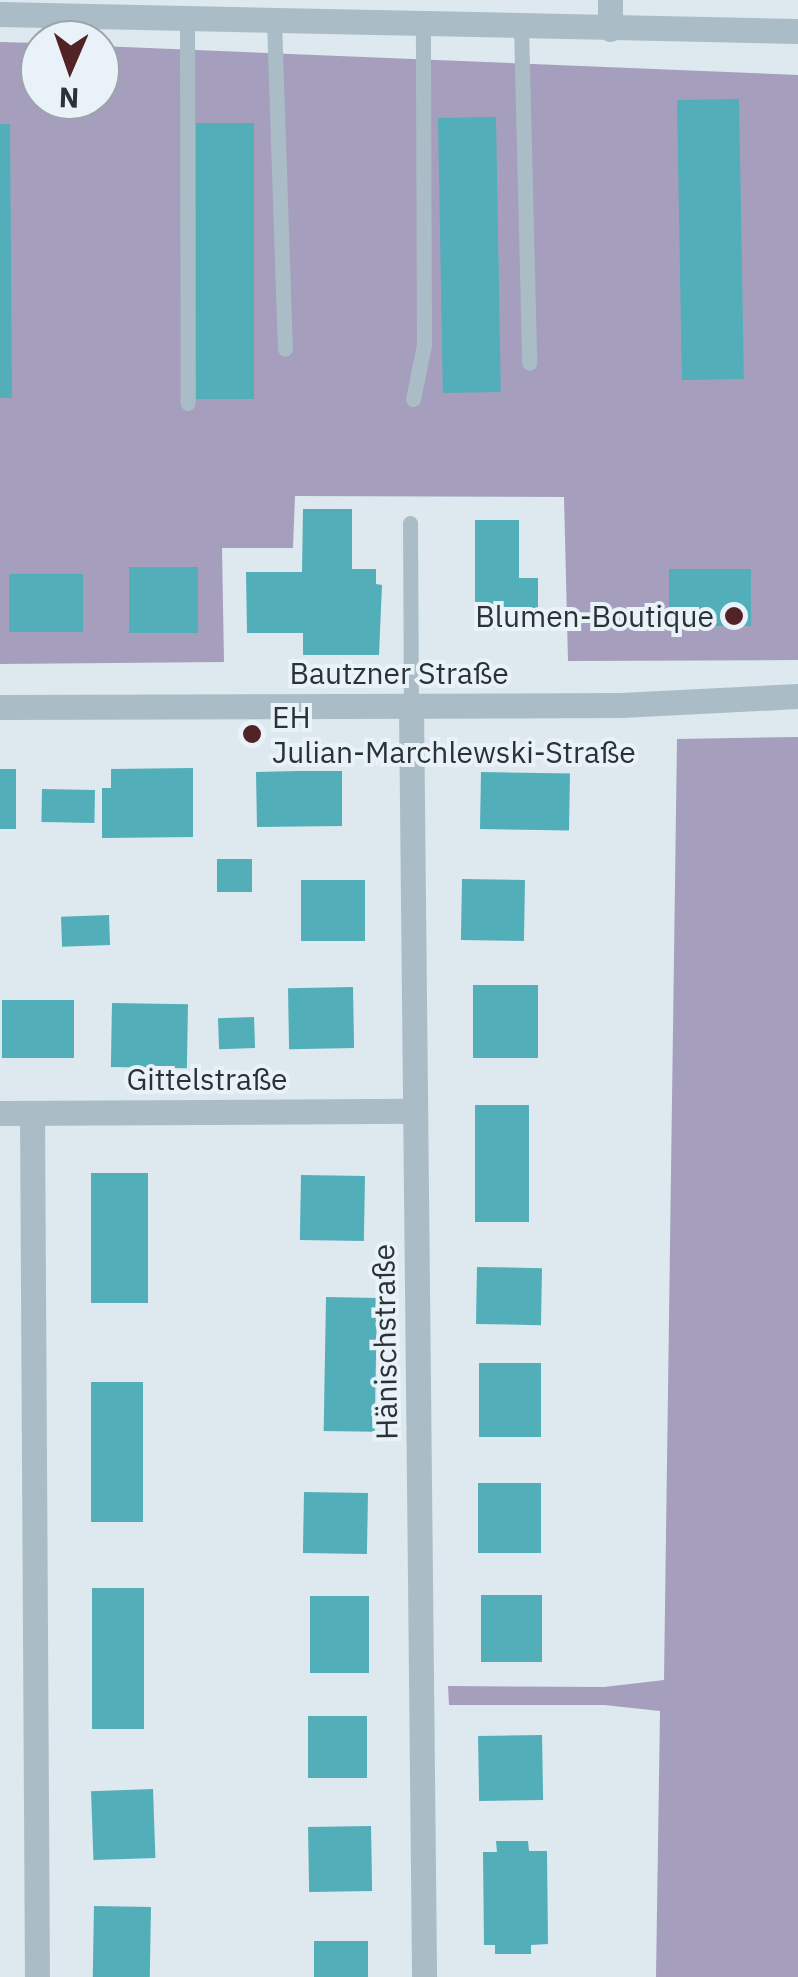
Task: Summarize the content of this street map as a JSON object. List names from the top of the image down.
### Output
{
  "streets": {
    "street": ["Bautzner Straße", "Gittelstraße", "Hänischstraße"]
  },
  "crossings": [
    ["Bautzner Straße", "Hänischstraße"],
    ["Gittelstraße", "Hänischstraße"]
  ],
  "places": ["Blumen-Boutique", "EH Julian-Marchlewski-Straße"],
  "north": "bottom"
}
